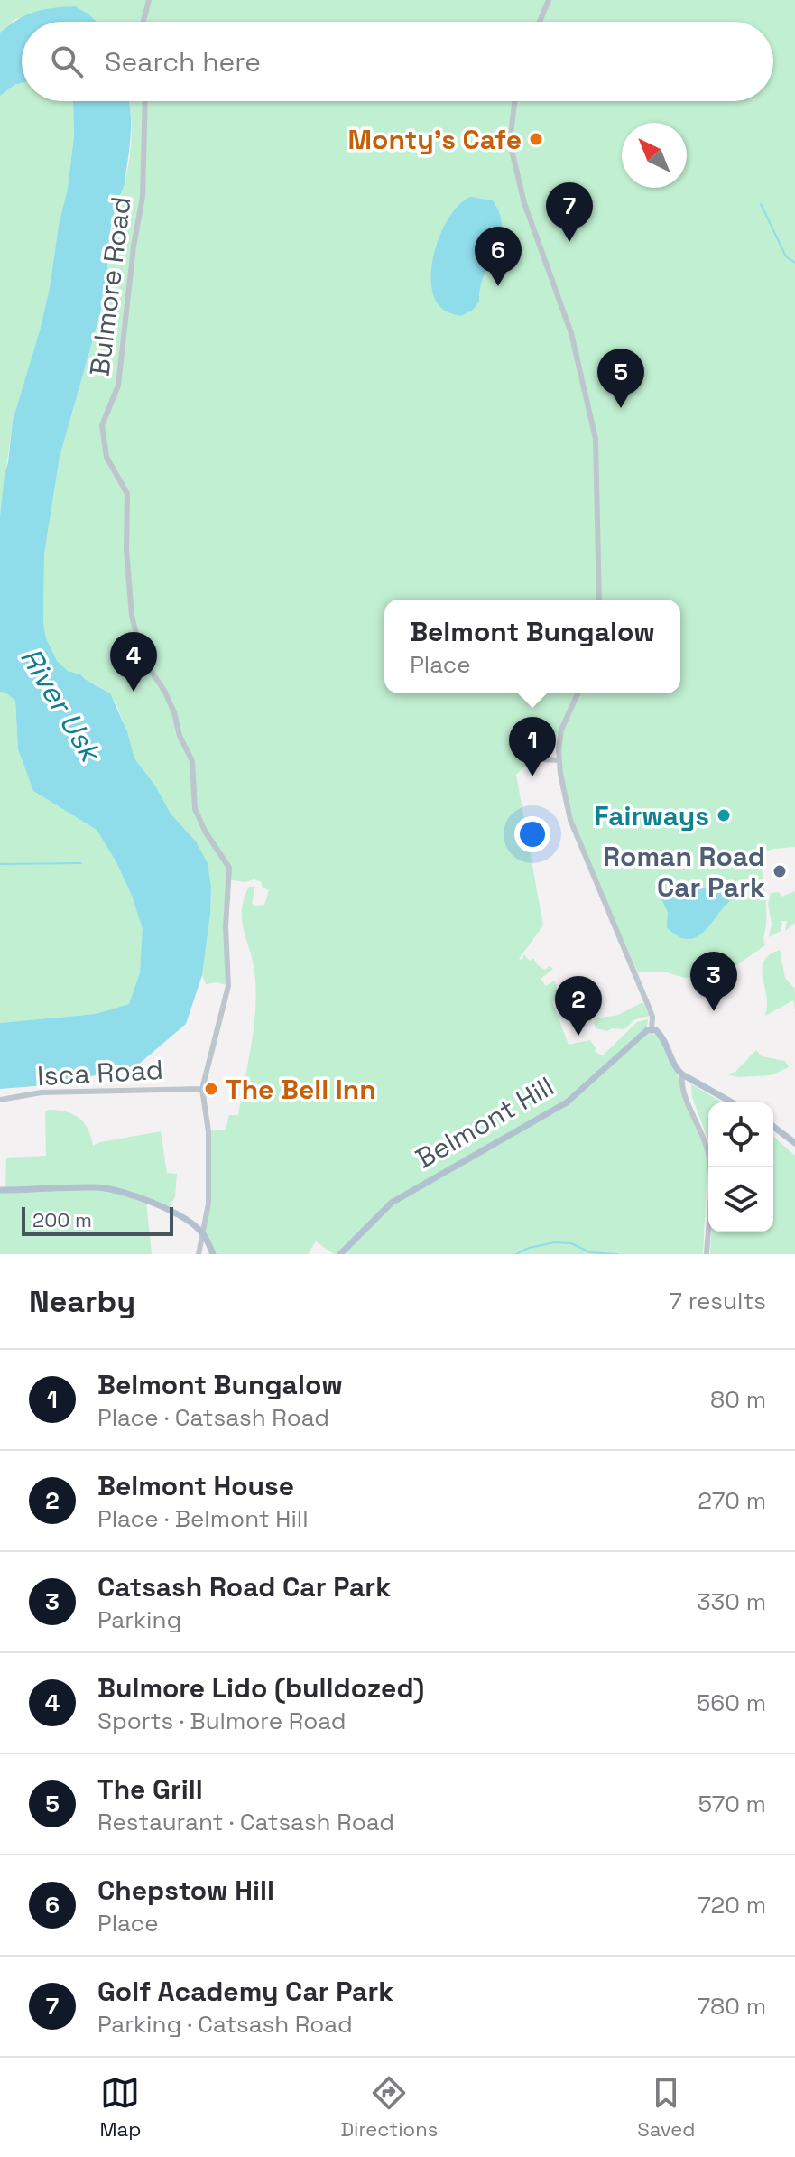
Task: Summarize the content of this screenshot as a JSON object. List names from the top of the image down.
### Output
{
  "streets": {
    "main road": ["Belmont Hill"],
    "street": ["Bulmore Road", "Isca Road"]
  },
  "crossings": [
    ["Bulmore Road", "Isca Road"]
  ],
  "water": ["River Usk"],
  "places": [
    "Monty's Cafe",
    "Fairways",
    "Roman Road Car Park",
    "The Bell Inn"
  ],
  "scale_bar": "200 m",
  "north": "top left",
  "page": {
    "search": "Search here",
    "pins": [
      "7",
      "6",
      "5",
      "4",
      "1",
      "3",
      "2"
    ],
    "popup": ["Belmont Bungalow", "Place"],
    "scale": "200 m",
    "heading": ["Nearby", "7 results"],
    "list": [
      {
        "mark": "1",
        "name": "Belmont Bungalow",
        "note": "Place · Catsash Road",
        "value": "80 m"
      },
      {
        "mark": "2",
        "name": "Belmont House",
        "note": "Place · Belmont Hill",
        "value": "270 m"
      },
      {
        "mark": "3",
        "name": "Catsash Road Car Park",
        "note": "Parking",
        "value": "330 m"
      },
      {
        "mark": "4",
        "name": "Bulmore Lido (bulldozed)",
        "note": "Sports · Bulmore Road",
        "value": "560 m"
      },
      {
        "mark": "5",
        "name": "The Grill",
        "note": "Restaurant · Catsash Road",
        "value": "570 m"
      },
      {
        "mark": "6",
        "name": "Chepstow Hill",
        "note": "Place",
        "value": "720 m"
      },
      {
        "mark": "7",
        "name": "Golf Academy Car Park",
        "note": "Parking · Catsash Road",
        "value": "780 m"
      }
    ],
    "nav": ["Map", "Directions", "Saved"]
  }
}
